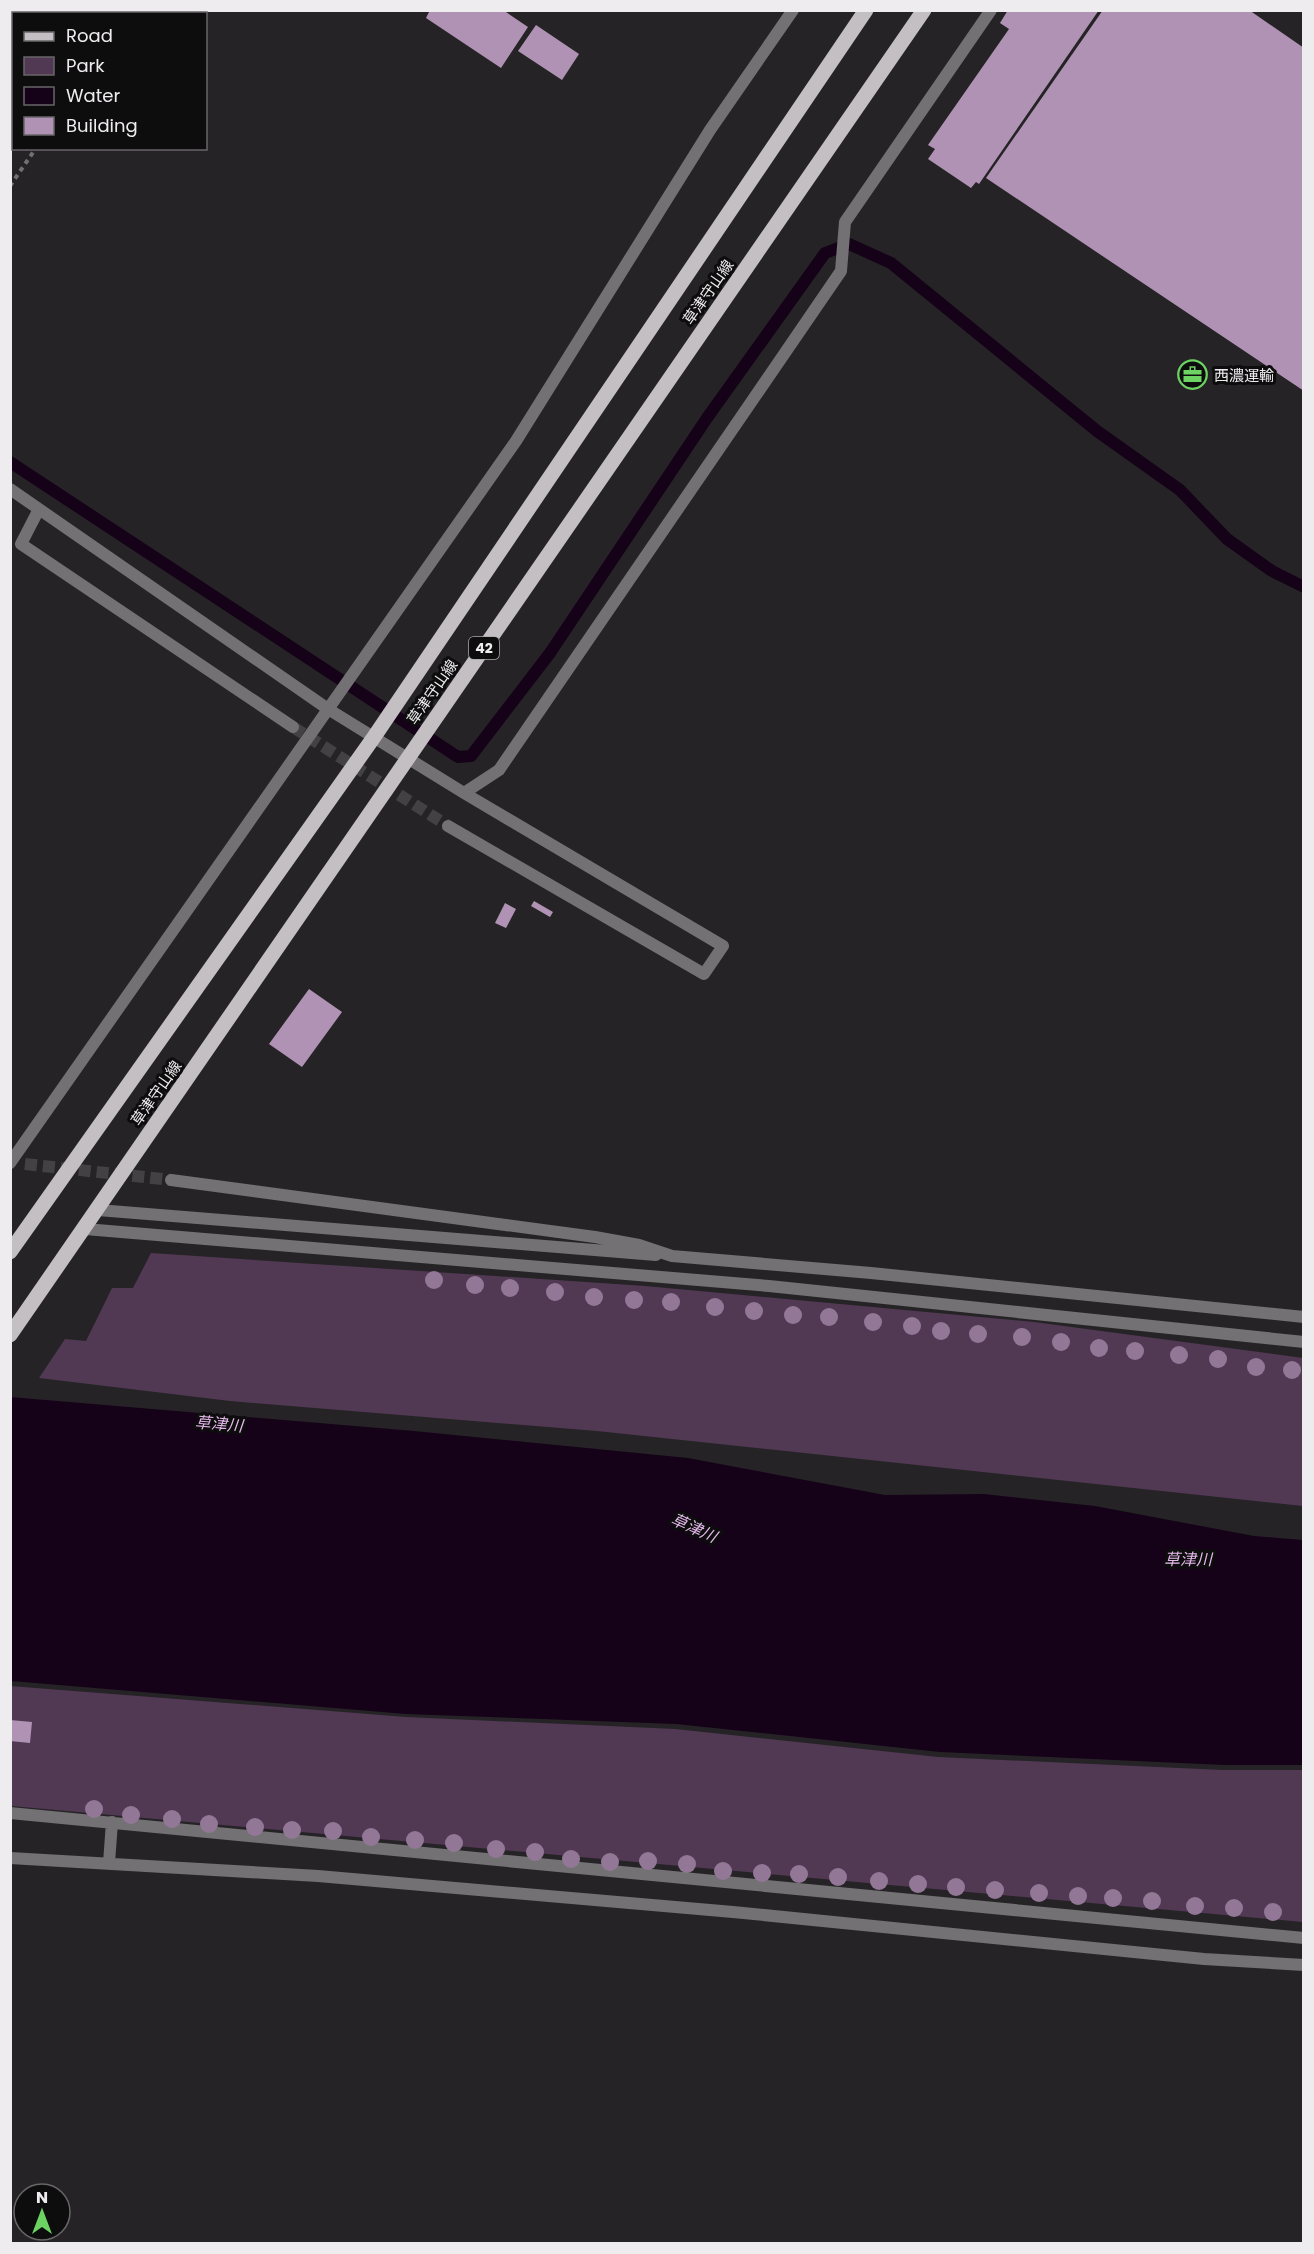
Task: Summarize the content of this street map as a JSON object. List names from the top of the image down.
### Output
{
  "streets": {
    "main road": ["草津守山線", "42"]
  },
  "water": ["草津川"],
  "places": {
    "office": ["西濃運輸"]
  },
  "legend": [
    "Road",
    "Park",
    "Water",
    "Building"
  ],
  "north": "top"
}
